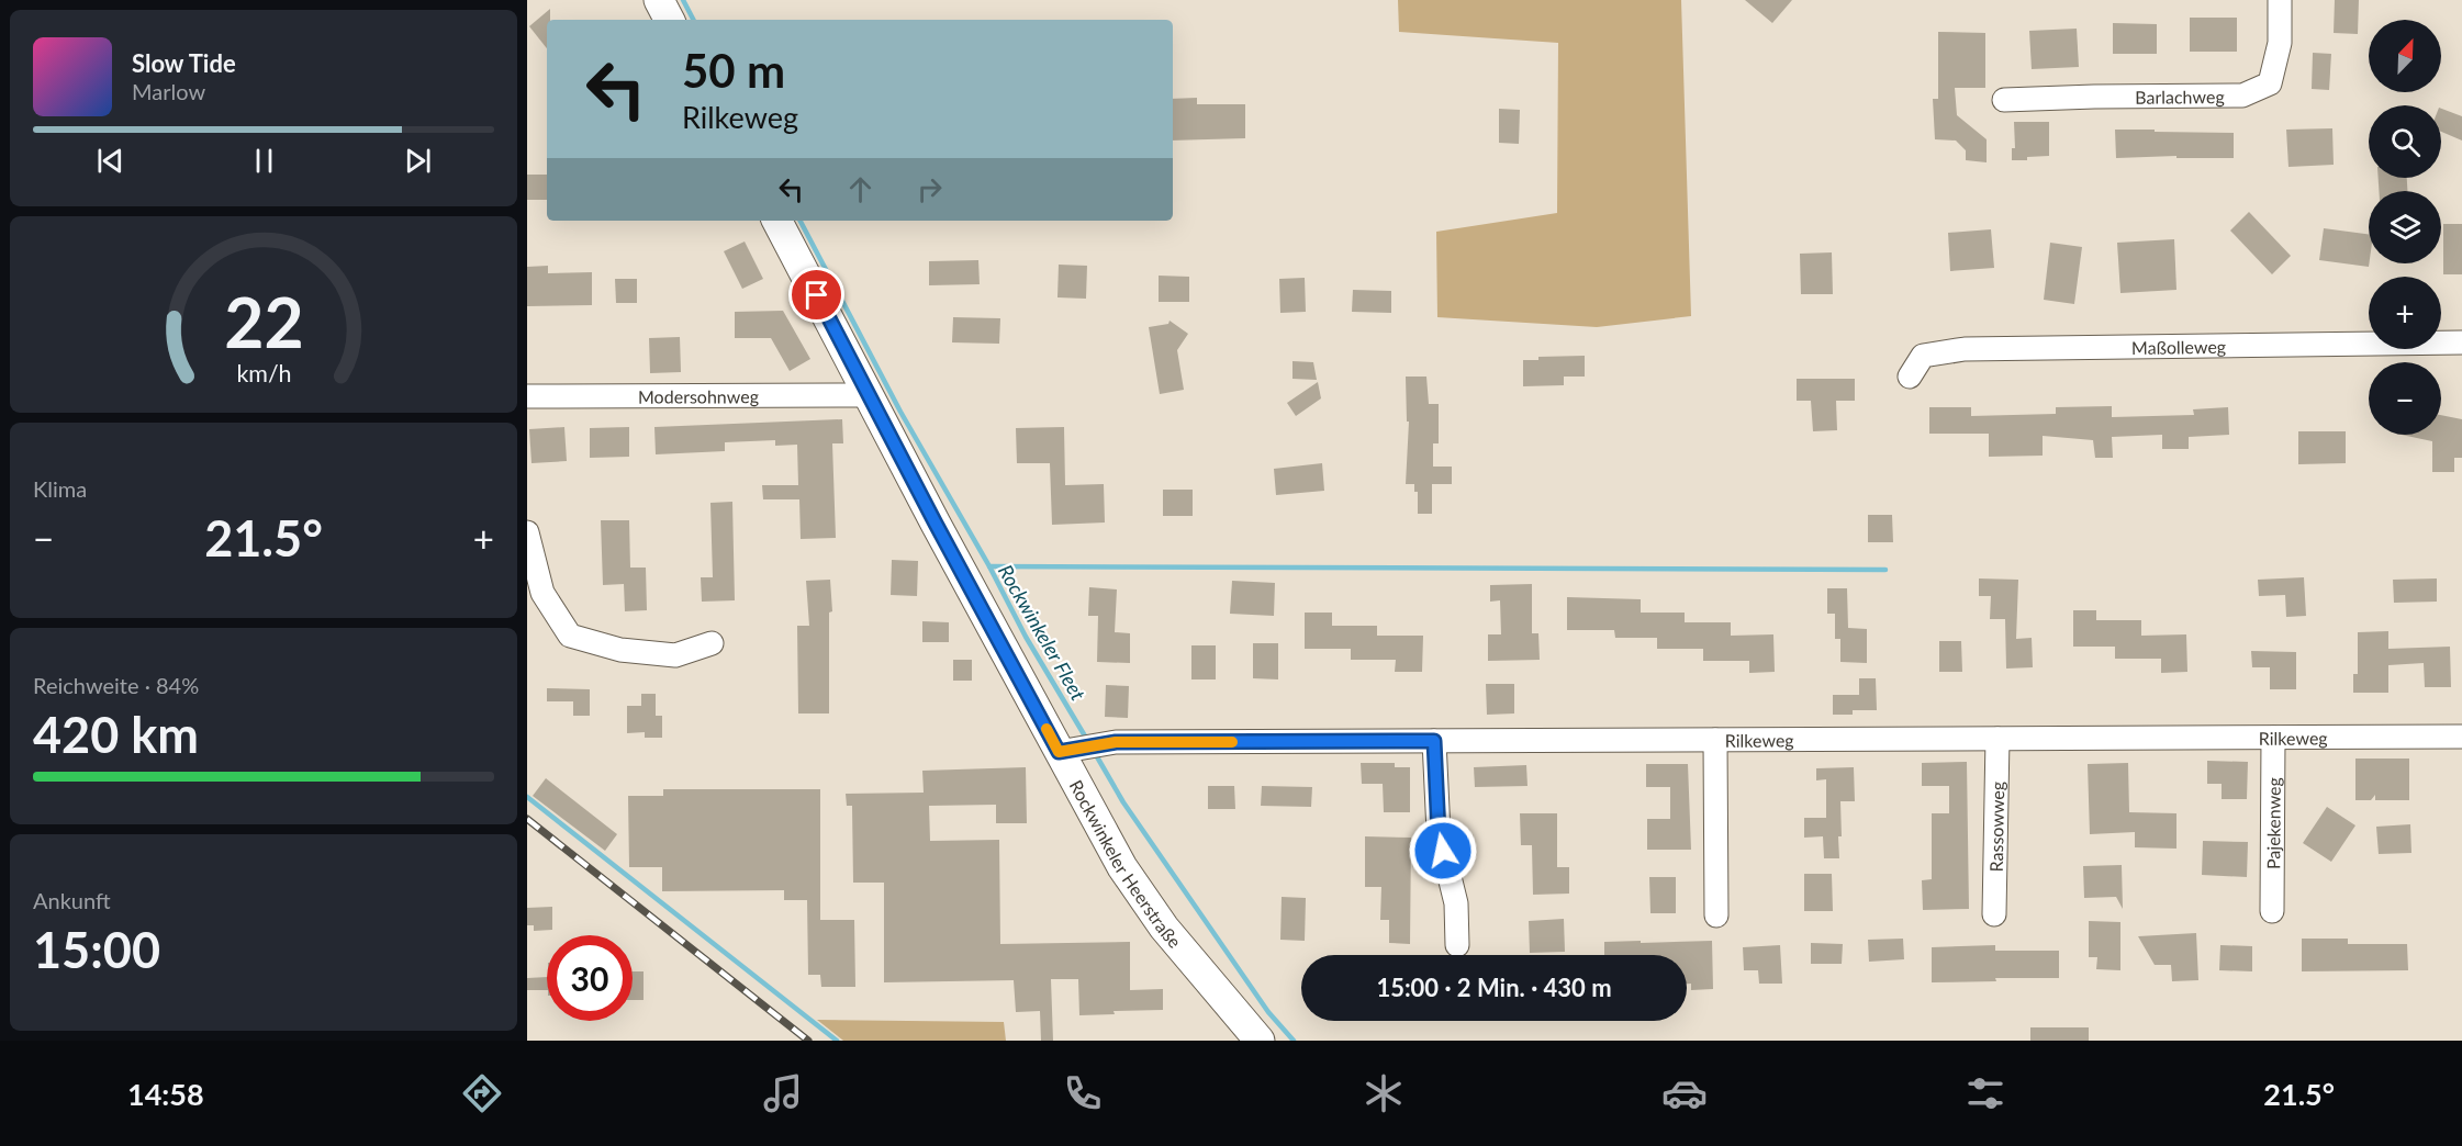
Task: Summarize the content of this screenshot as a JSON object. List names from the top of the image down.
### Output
{
  "streets": {
    "main road": ["Rockwinkeler Heerstraße"],
    "street": [
      "Barlachweg",
      "Maßolleweg",
      "Modersohnweg",
      "Rilkeweg",
      "Pajekenweg",
      "Rassowweg"
    ]
  },
  "crossings": [
    ["Modersohnweg", "Rockwinkeler Heerstraße"],
    ["Rilkeweg", "Pajekenweg"],
    ["Rilkeweg", "Rassowweg"],
    ["Rilkeweg", "Rockwinkeler Heerstraße"]
  ],
  "water": ["Rockwinkeler Fleet"],
  "north": "top right",
  "page": {
    "map_buttons": ["+", "−"],
    "turn": ["50 m", "Rilkeweg"],
    "song": ["Slow Tide", "Marlow"],
    "tile": [
      "Klima",
      ["Reichweite · 84%", "420 km"],
      ["Ankunft", "15:00"]
    ],
    "heat": ["−", "21.5°", "+"],
    "limit": "30",
    "trip": "15:00 · 2 Min. · 430 m",
    "tabs": ["14:58", "21.5°"],
    "gauge": ["22", "km/h"]
  }
}
